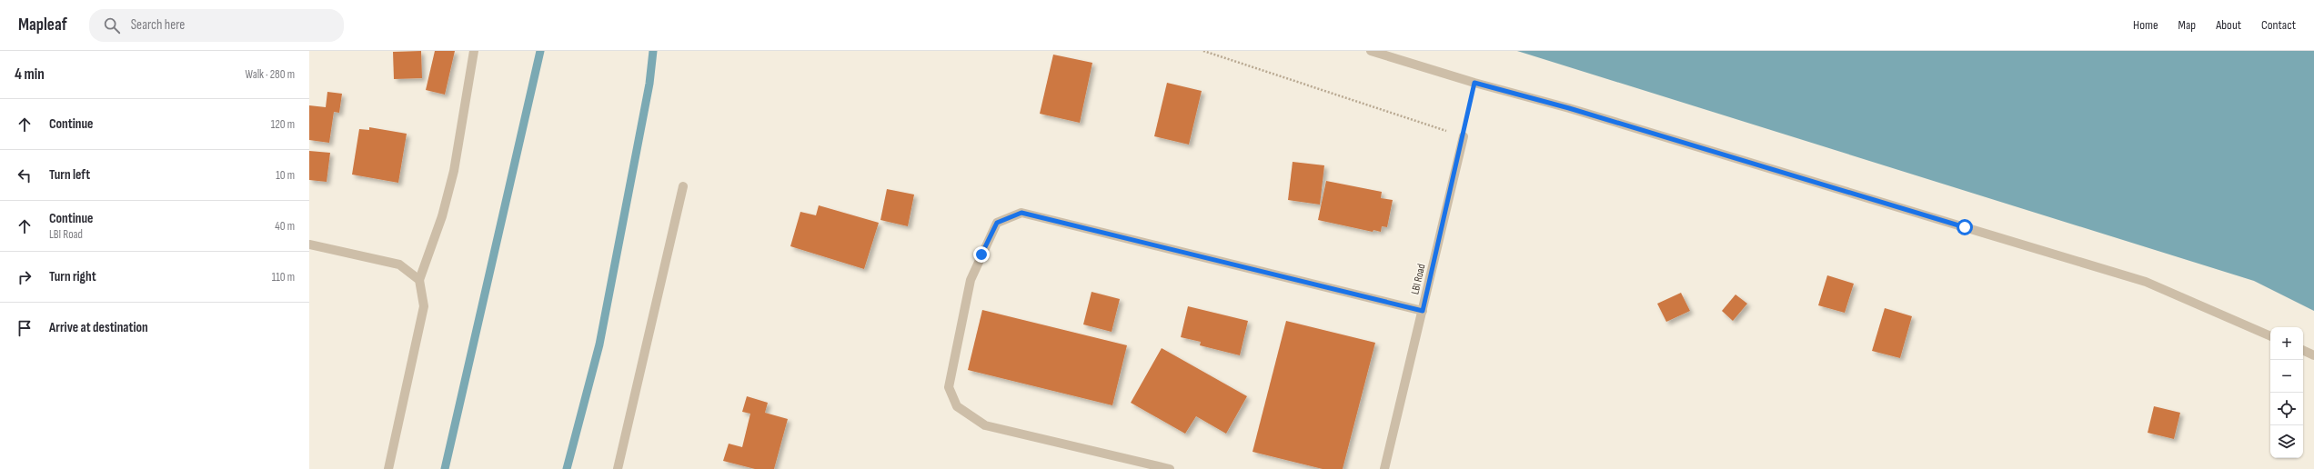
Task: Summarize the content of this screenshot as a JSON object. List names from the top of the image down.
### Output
{
  "streets": {
    "street": ["LBI Road"]
  },
  "page": {
    "header": "Mapleaf",
    "search": "Search here",
    "nav": [
      "Home",
      "Map",
      "About",
      "Contact"
    ],
    "heading": ["4 min", "Walk · 280 m"],
    "list": [
      ["Continue", "120 m"],
      ["Turn left", "10 m"],
      ["Continue", "LBI Road", "40 m"],
      ["Turn right", "110 m"],
      "Arrive at destination"
    ],
    "map_buttons": ["+", "−"]
  }
}
